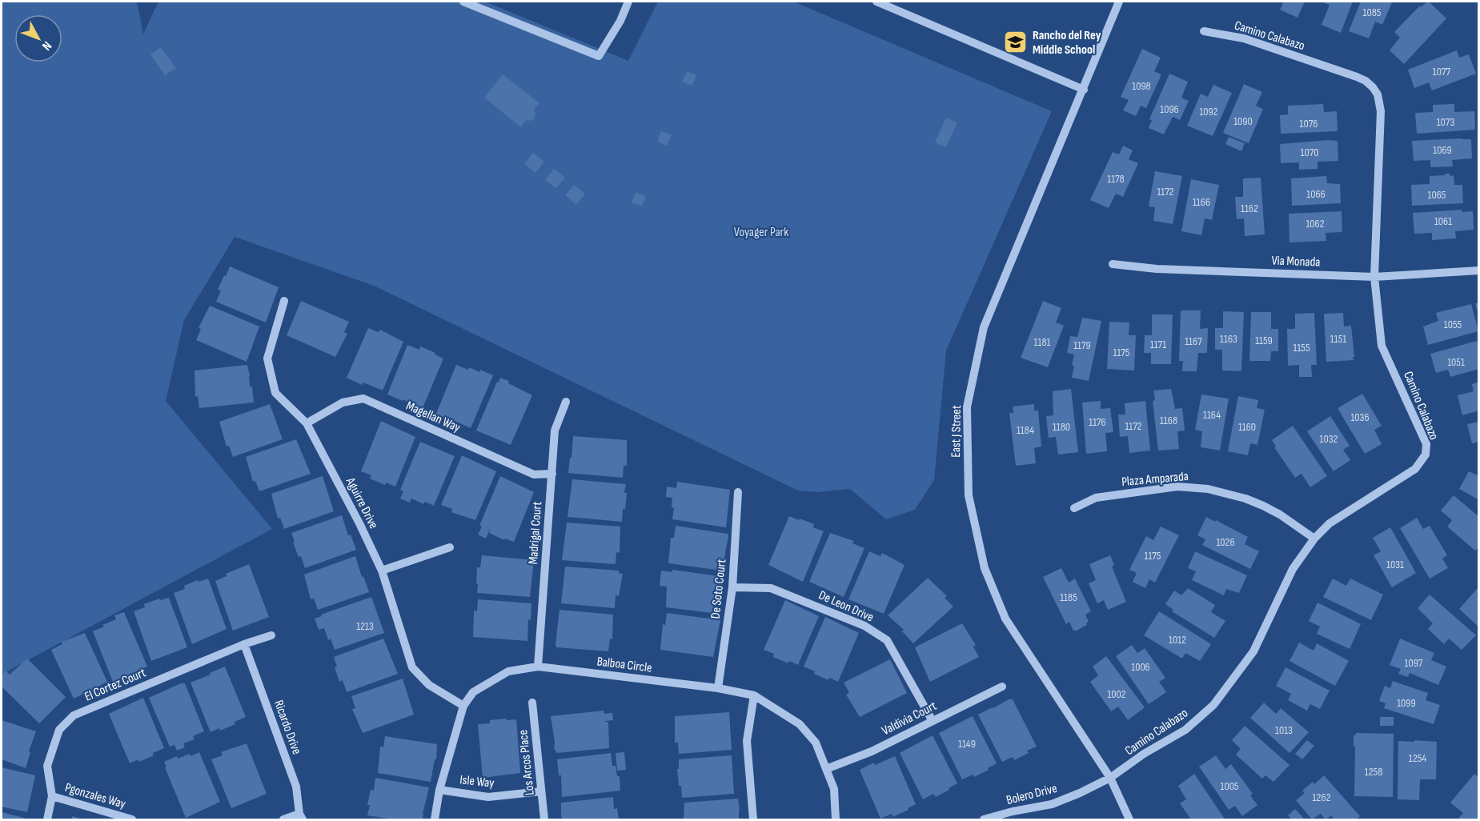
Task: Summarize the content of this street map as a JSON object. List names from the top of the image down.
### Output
{
  "streets": {
    "street": [
      "Camino Calabazo",
      "Via Monada",
      "Magellan Way",
      "East J Street",
      "Plaza Amparada",
      "Aguirre Drive",
      "Madrigal Court",
      "De Soto Court",
      "De Leon Drive",
      "Balboa Circle",
      "El Cortez Court",
      "Valdivia Court",
      "Ricardo Drive",
      "Los Arcos Place",
      "Isle Way",
      "Bolero Drive",
      "Pgonzales Way"
    ]
  },
  "crossings": [
    ["Camino Calabazo", "Via Monada"],
    ["Camino Calabazo", "East J Street"],
    ["Camino Calabazo", "Plaza Amparada"],
    ["Camino Calabazo", "Bolero Drive"],
    ["Magellan Way", "Aguirre Drive"],
    ["Magellan Way", "Madrigal Court"],
    ["East J Street", "Bolero Drive"],
    ["Aguirre Drive", "Balboa Circle"],
    ["Madrigal Court", "Balboa Circle"],
    ["De Soto Court", "De Leon Drive"],
    ["De Soto Court", "Balboa Circle"],
    ["De Leon Drive", "Valdivia Court"],
    ["Balboa Circle", "Valdivia Court"],
    ["Balboa Circle", "Isle Way"],
    ["El Cortez Court", "Ricardo Drive"],
    ["El Cortez Court", "Pgonzales Way"],
    ["Los Arcos Place", "Isle Way"]
  ],
  "parks": ["Voyager Park"],
  "places": {
    "school or university": ["Rancho del Rey Middle School"]
  },
  "house_numbers": [
    "1085",
    "1077",
    "1098",
    "1096",
    "1092",
    "1090",
    "1073",
    "1076",
    "1069",
    "1070",
    "1178",
    "1172",
    "1066",
    "1065",
    "1166",
    "1162",
    "1061",
    "1062",
    "1055",
    "1163",
    "1151",
    "1159",
    "1167",
    "1181",
    "1171",
    "1179",
    "1155",
    "1175",
    "1051",
    "1164",
    "1036",
    "1168",
    "1176",
    "1172",
    "1180",
    "1160",
    "1184",
    "1032",
    "1026",
    "1175",
    "1031",
    "1185",
    "1213",
    "1012",
    "1097",
    "1006",
    "1002",
    "1099",
    "1013",
    "1149",
    "1254",
    "1258",
    "1005",
    "1262"
  ],
  "north": "bottom right"
}
